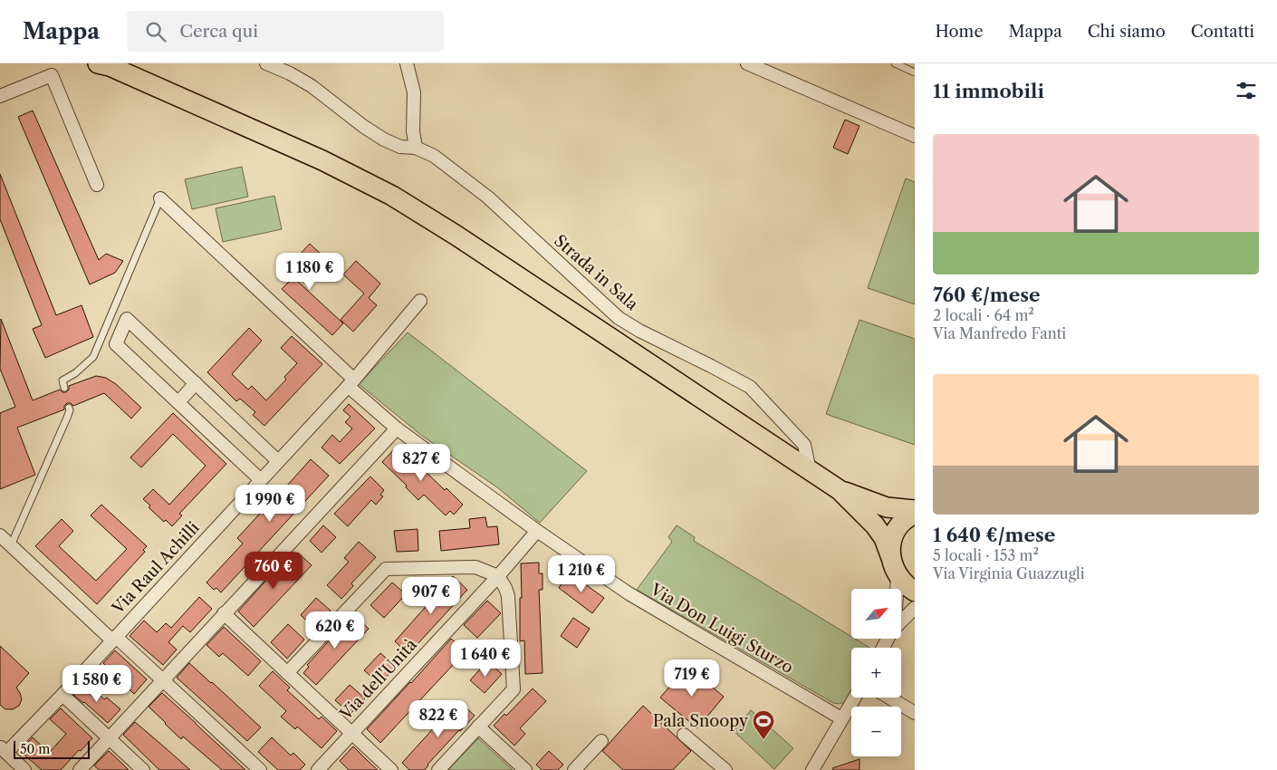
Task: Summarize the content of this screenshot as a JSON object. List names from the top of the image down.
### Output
{
  "streets": {
    "street": [
      "Strada in Sala",
      "Via Raul Achilli",
      "Via Don Luigi Sturzo",
      "Via dell'Unità"
    ]
  },
  "crossings": [
    ["Via Raul Achilli", "Via Don Luigi Sturzo"],
    ["Via Don Luigi Sturzo", "Via dell'Unità"]
  ],
  "places": {
    "sports": ["Pala Snoopy"]
  },
  "scale_bar": "50 m",
  "north": "top right",
  "page": {
    "header": "Mappa",
    "search": "Cerca qui",
    "nav": [
      "Home",
      "Mappa",
      "Chi siamo",
      "Contatti"
    ],
    "heading": "11 immobili",
    "list": [
      {
        "name": "760 €/mese",
        "note": "2 locali · 64 m² · Via Manfredo Fanti"
      },
      {
        "name": "1 640 €/mese",
        "note": "5 locali · 153 m² · Via Virginia Guazzugli"
      }
    ],
    "price": [
      "1 180 €",
      "827 €",
      "1 990 €",
      "760 €",
      "1 210 €",
      "907 €",
      "620 €",
      "1 640 €",
      "719 €",
      "1 580 €",
      "822 €"
    ],
    "map_buttons": ["+", "−"],
    "scale": "50 m"
  }
}
